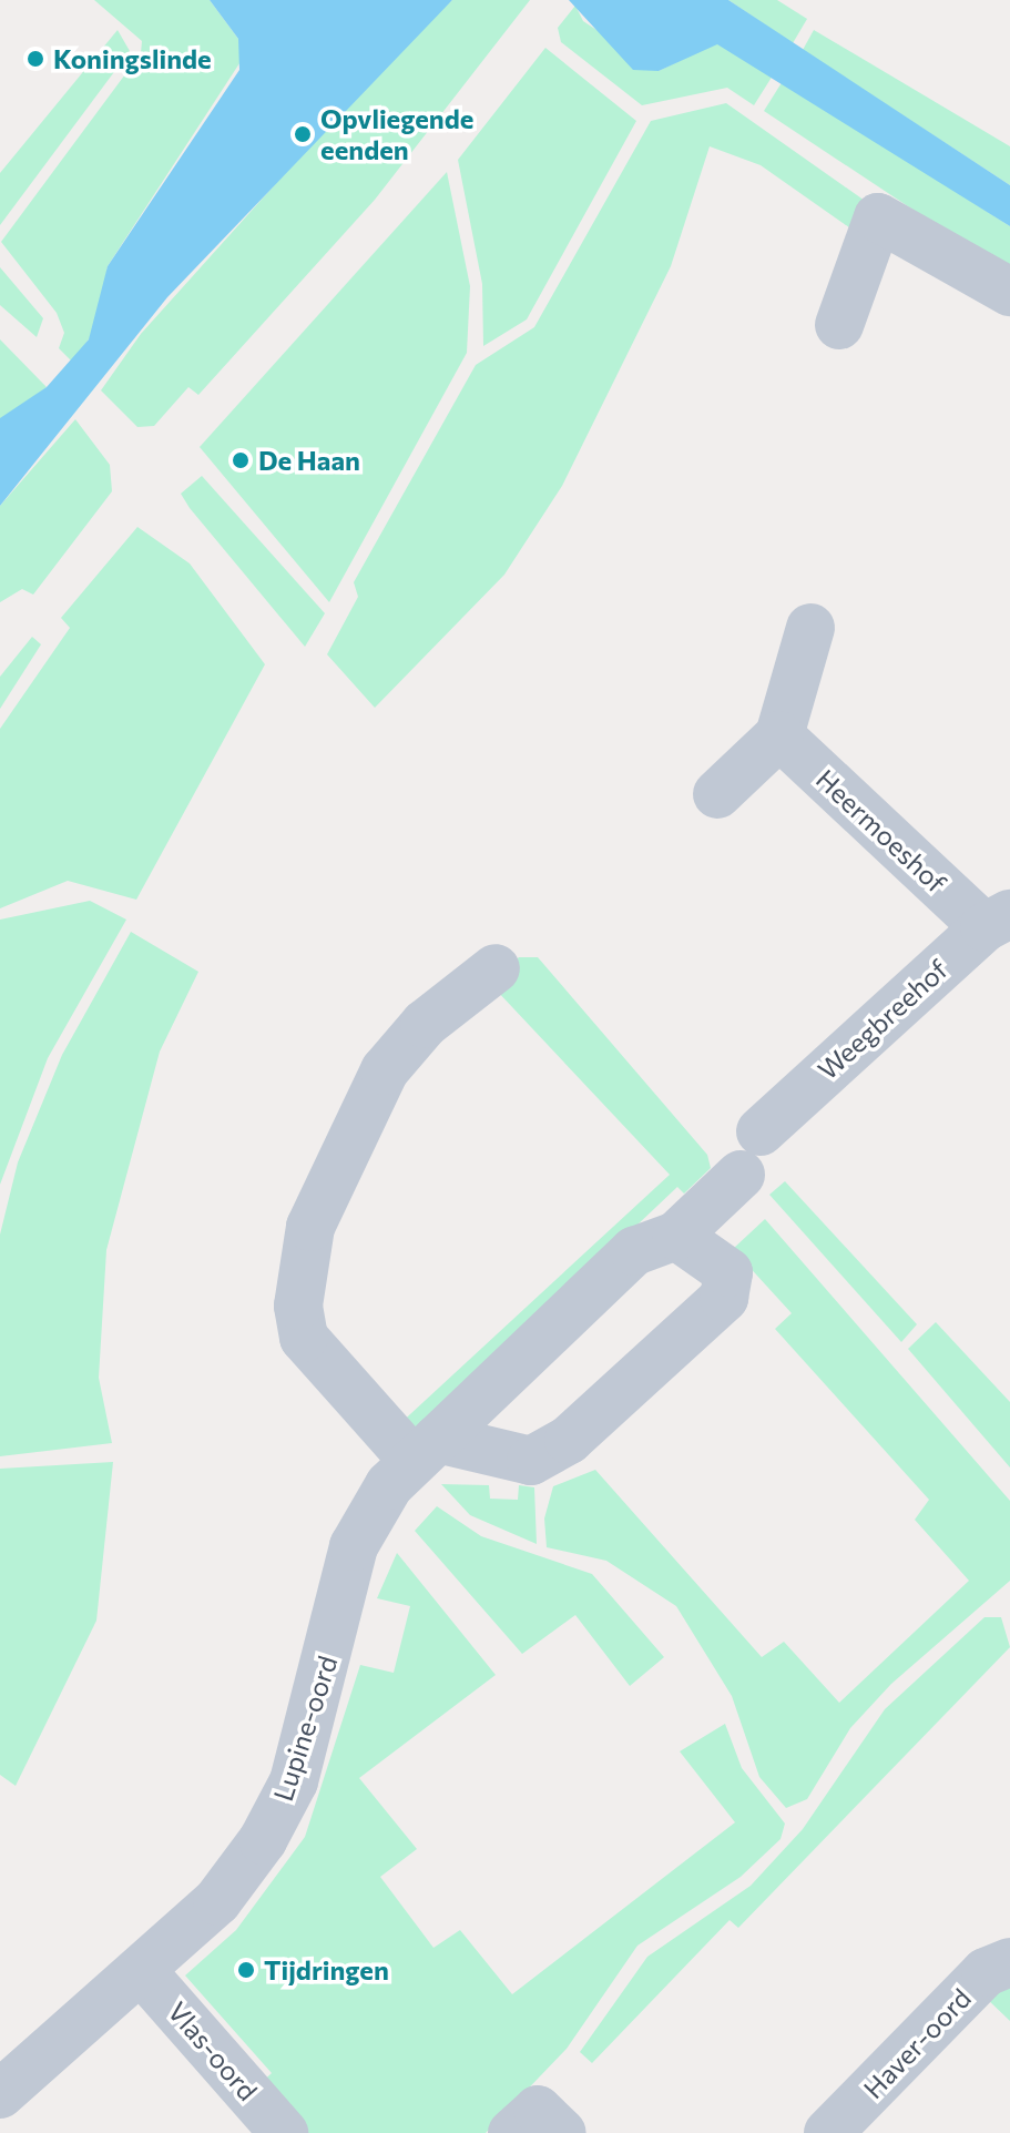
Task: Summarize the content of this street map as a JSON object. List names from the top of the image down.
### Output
{
  "streets": {
    "street": [
      "Heermoeshof",
      "Weegbreehof",
      "Lupine-oord",
      "Haver-oord",
      "Vlas-oord"
    ]
  },
  "crossings": [
    ["Heermoeshof", "Weegbreehof"],
    ["Lupine-oord", "Vlas-oord"]
  ],
  "places": [
    "Koningslinde",
    "Opvliegende eenden",
    "De Haan",
    "Tijdringen"
  ]
}
